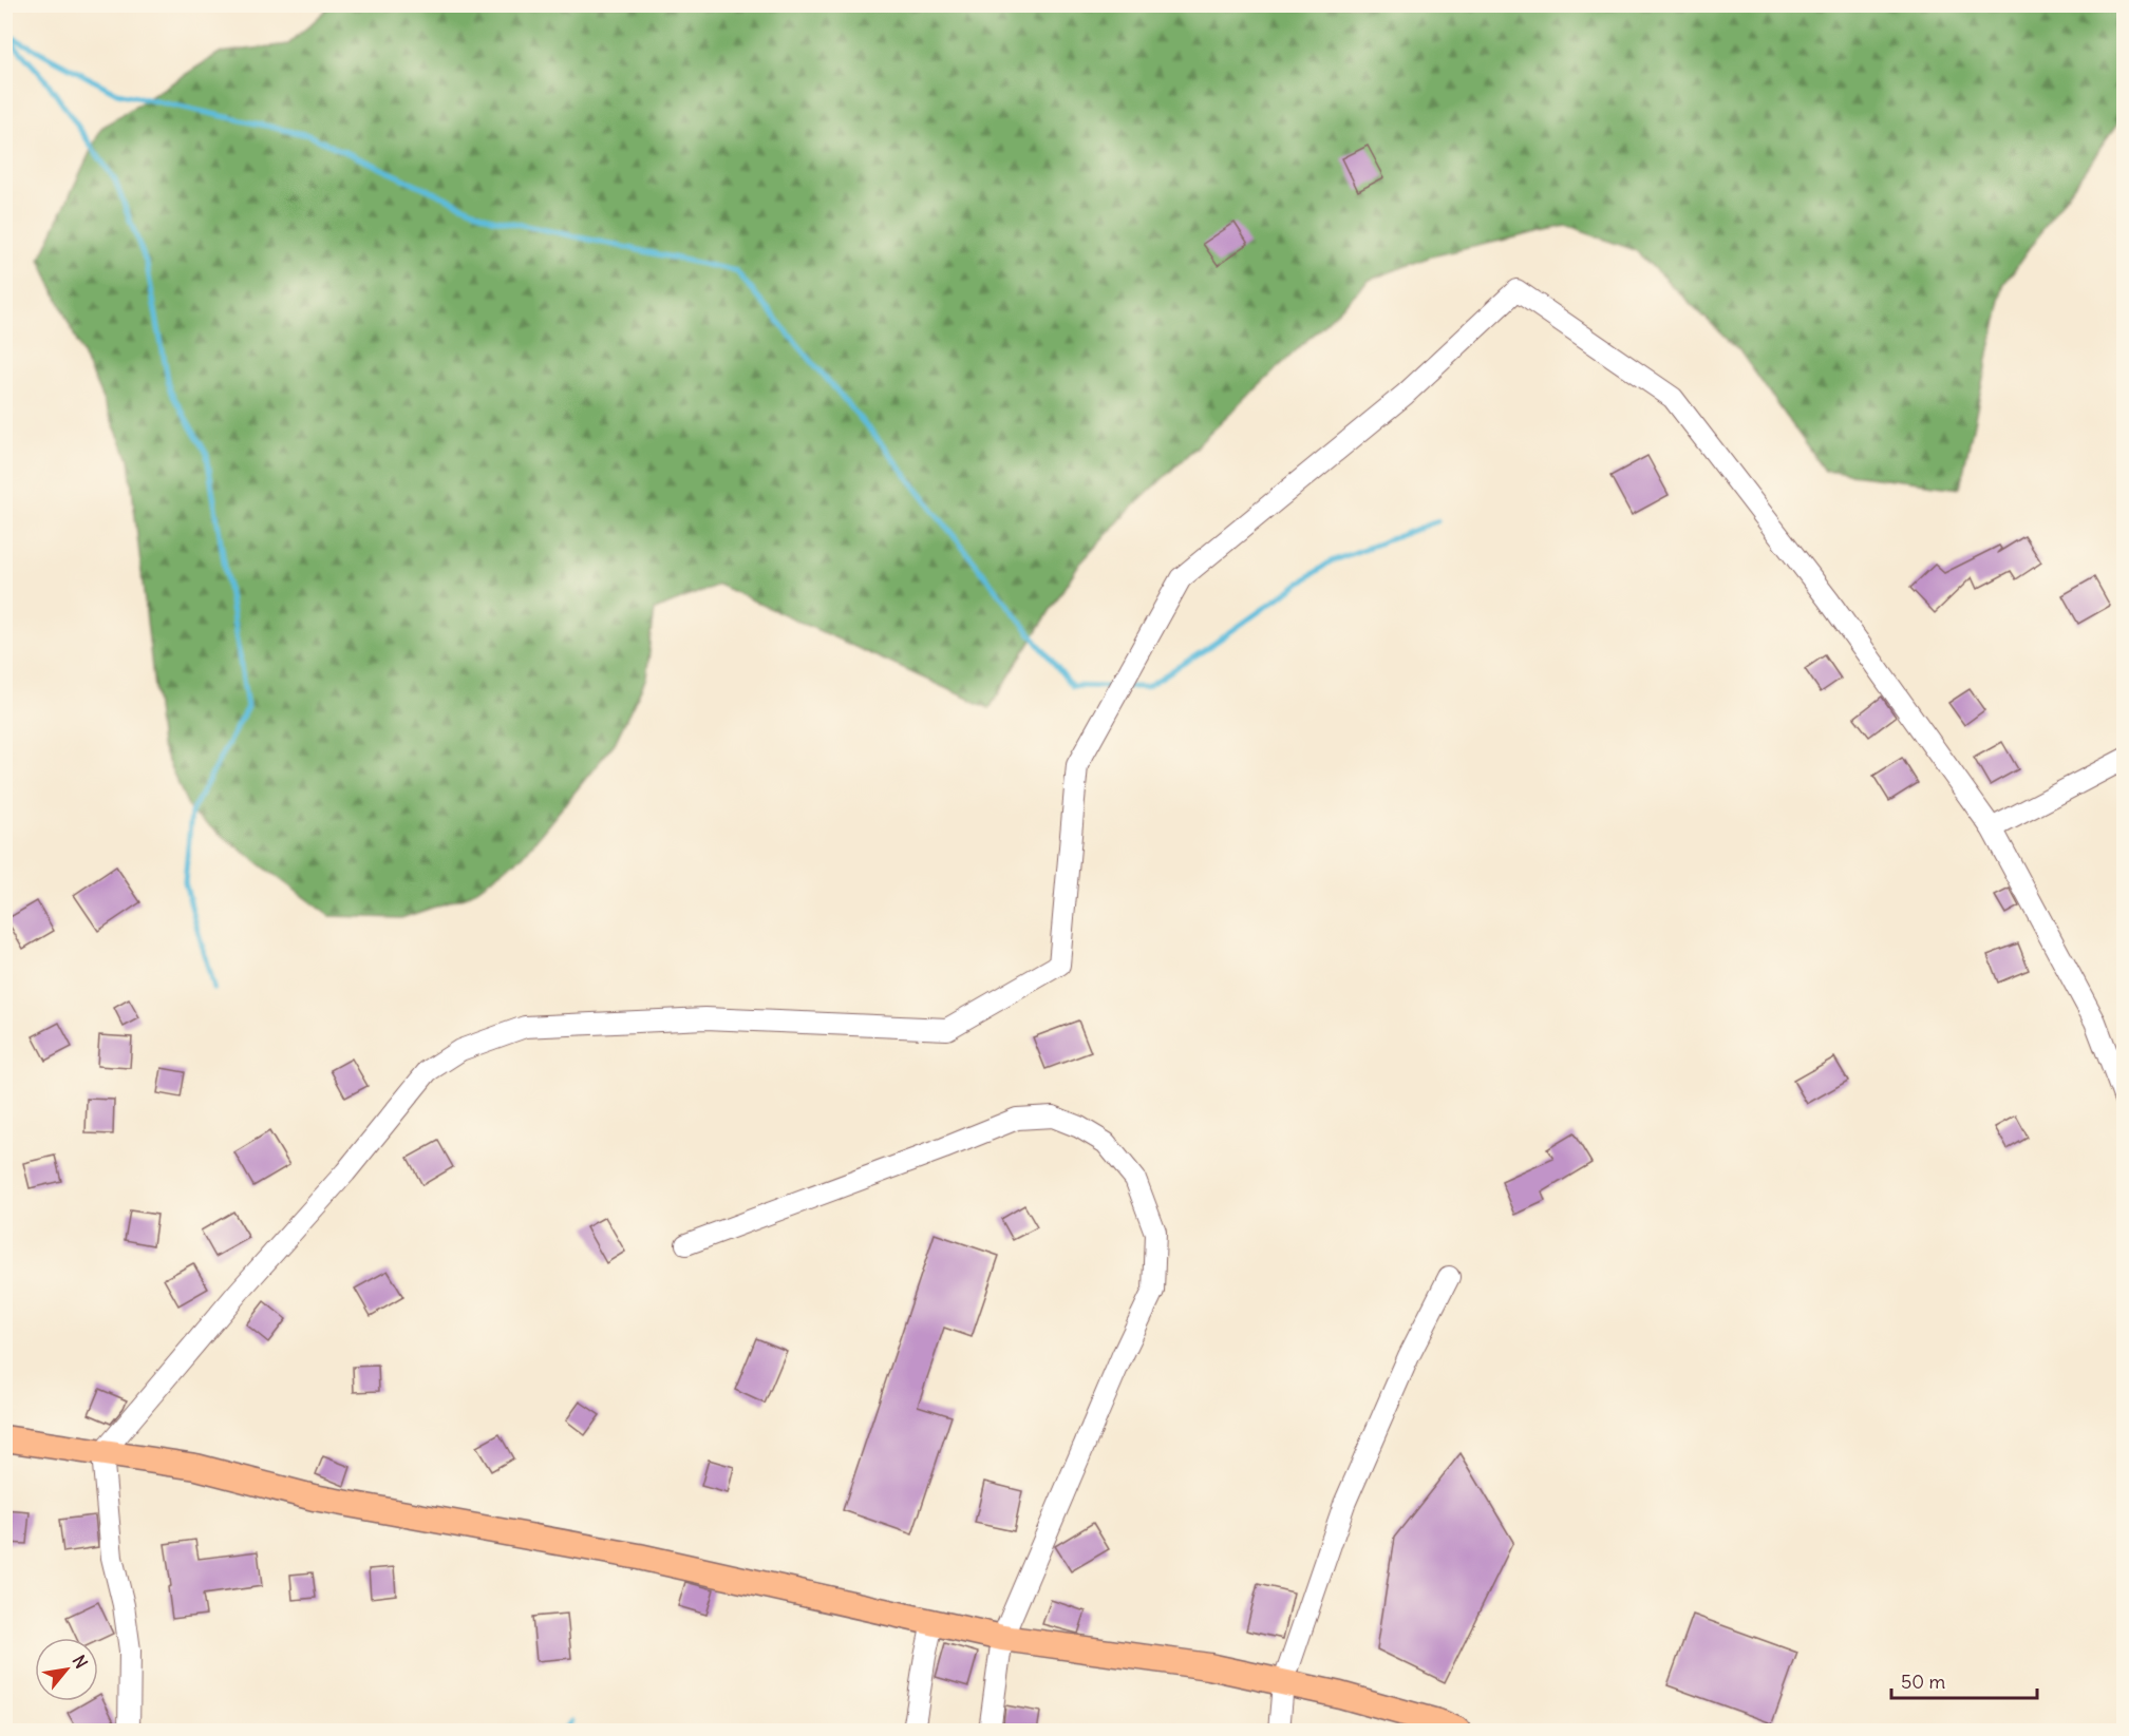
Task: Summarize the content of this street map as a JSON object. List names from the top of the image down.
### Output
{
  "scale_bar": "50 m",
  "north": "top right"
}
